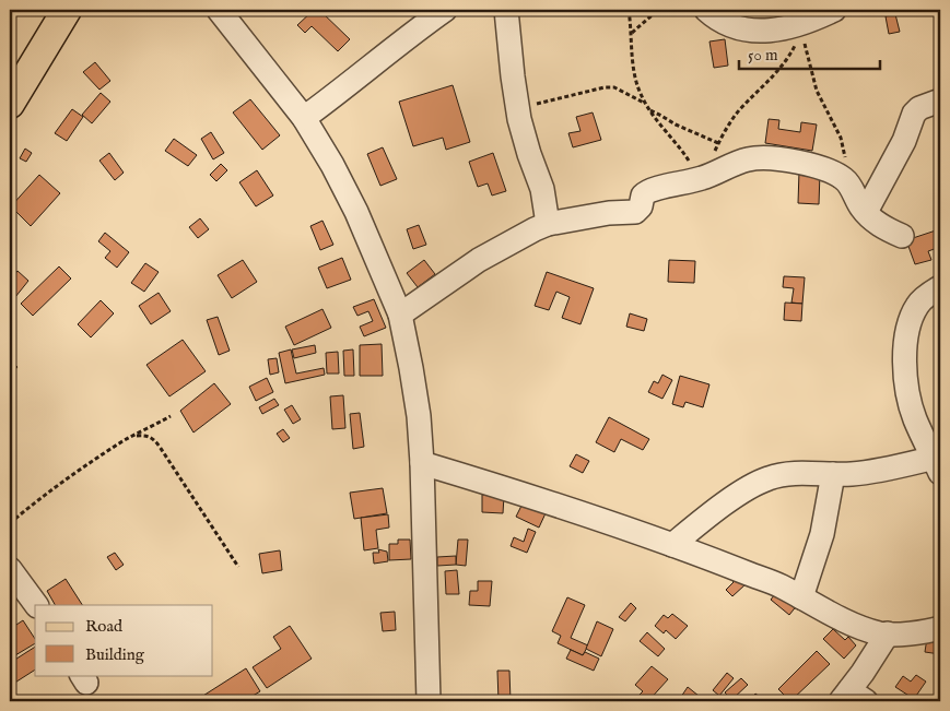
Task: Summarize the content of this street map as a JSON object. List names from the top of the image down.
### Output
{
  "legend": ["Road", "Building"],
  "scale_bar": "50 m"
}
